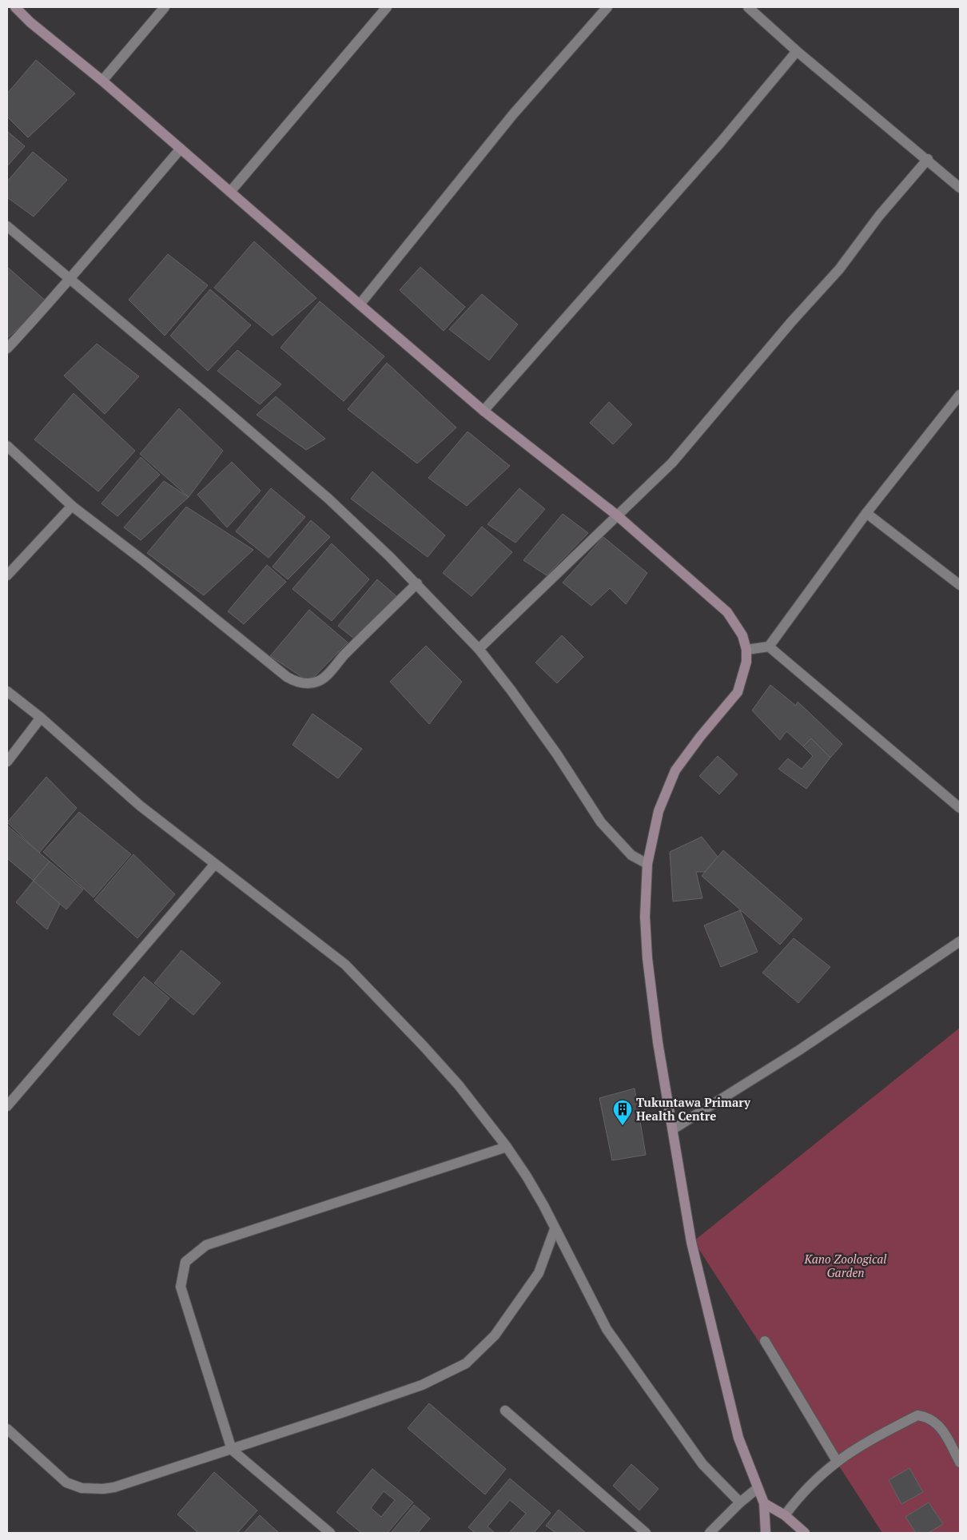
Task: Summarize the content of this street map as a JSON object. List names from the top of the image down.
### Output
{
  "parks": ["Kano Zoological Garden"],
  "places": {
    "building": ["Tukuntawa Primary Health Centre"]
  }
}
